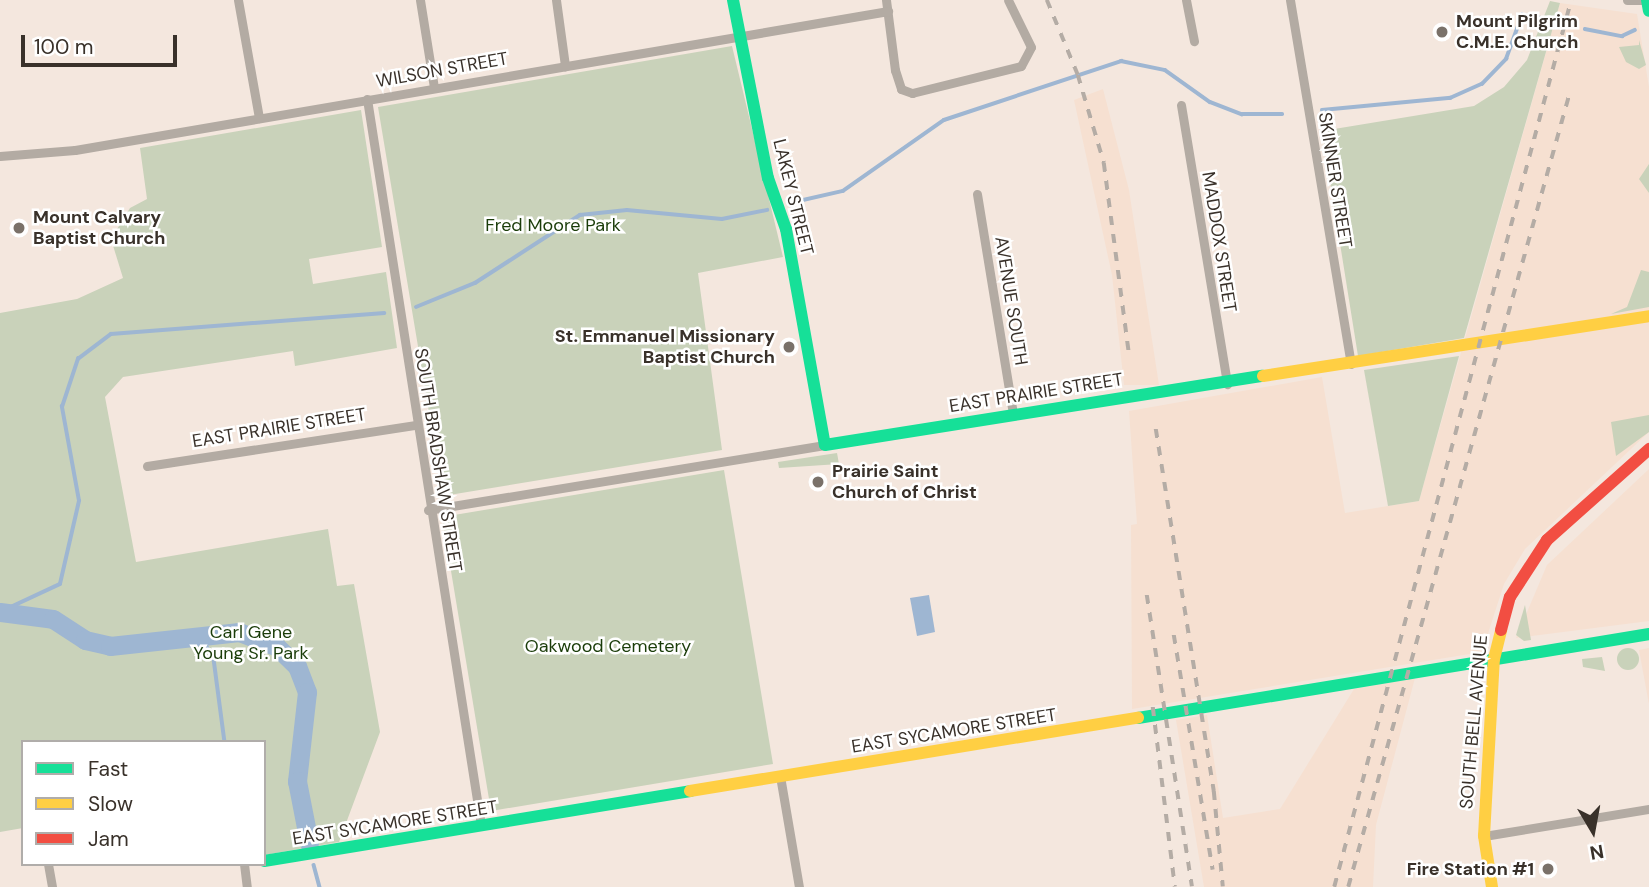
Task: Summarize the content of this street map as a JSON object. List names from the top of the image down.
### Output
{
  "streets": {
    "street": [
      "WILSON STREET",
      "SKINNER STREET",
      "LAKEY STREET",
      "MADDOX STREET",
      "AVENUE SOUTH",
      "EAST PRAIRIE STREET",
      "SOUTH BRADSHAW STREET",
      "SOUTH BELL AVENUE",
      "EAST SYCAMORE STREET"
    ]
  },
  "crossings": [
    ["WILSON STREET", "LAKEY STREET"],
    ["WILSON STREET", "SOUTH BRADSHAW STREET"],
    ["SKINNER STREET", "EAST PRAIRIE STREET"],
    ["LAKEY STREET", "EAST PRAIRIE STREET"],
    ["MADDOX STREET", "EAST PRAIRIE STREET"],
    ["AVENUE SOUTH", "EAST PRAIRIE STREET"],
    ["EAST PRAIRIE STREET", "SOUTH BRADSHAW STREET"],
    ["SOUTH BRADSHAW STREET", "EAST SYCAMORE STREET"],
    ["SOUTH BELL AVENUE", "EAST SYCAMORE STREET"]
  ],
  "parks": ["Fred Moore Park", "Carl Gene Young Sr. Park", "Oakwood Cemetery"],
  "places": [
    "Mount Pilgrim C.M.E. Church",
    "Mount Calvary Baptist Church",
    "St. Emmanuel Missionary Baptist Church",
    "Prairie Saint Church of Christ",
    "Fire Station #1"
  ],
  "legend": ["Fast", "Slow", "Jam"],
  "scale_bar": "100 m",
  "north": "bottom"
}
